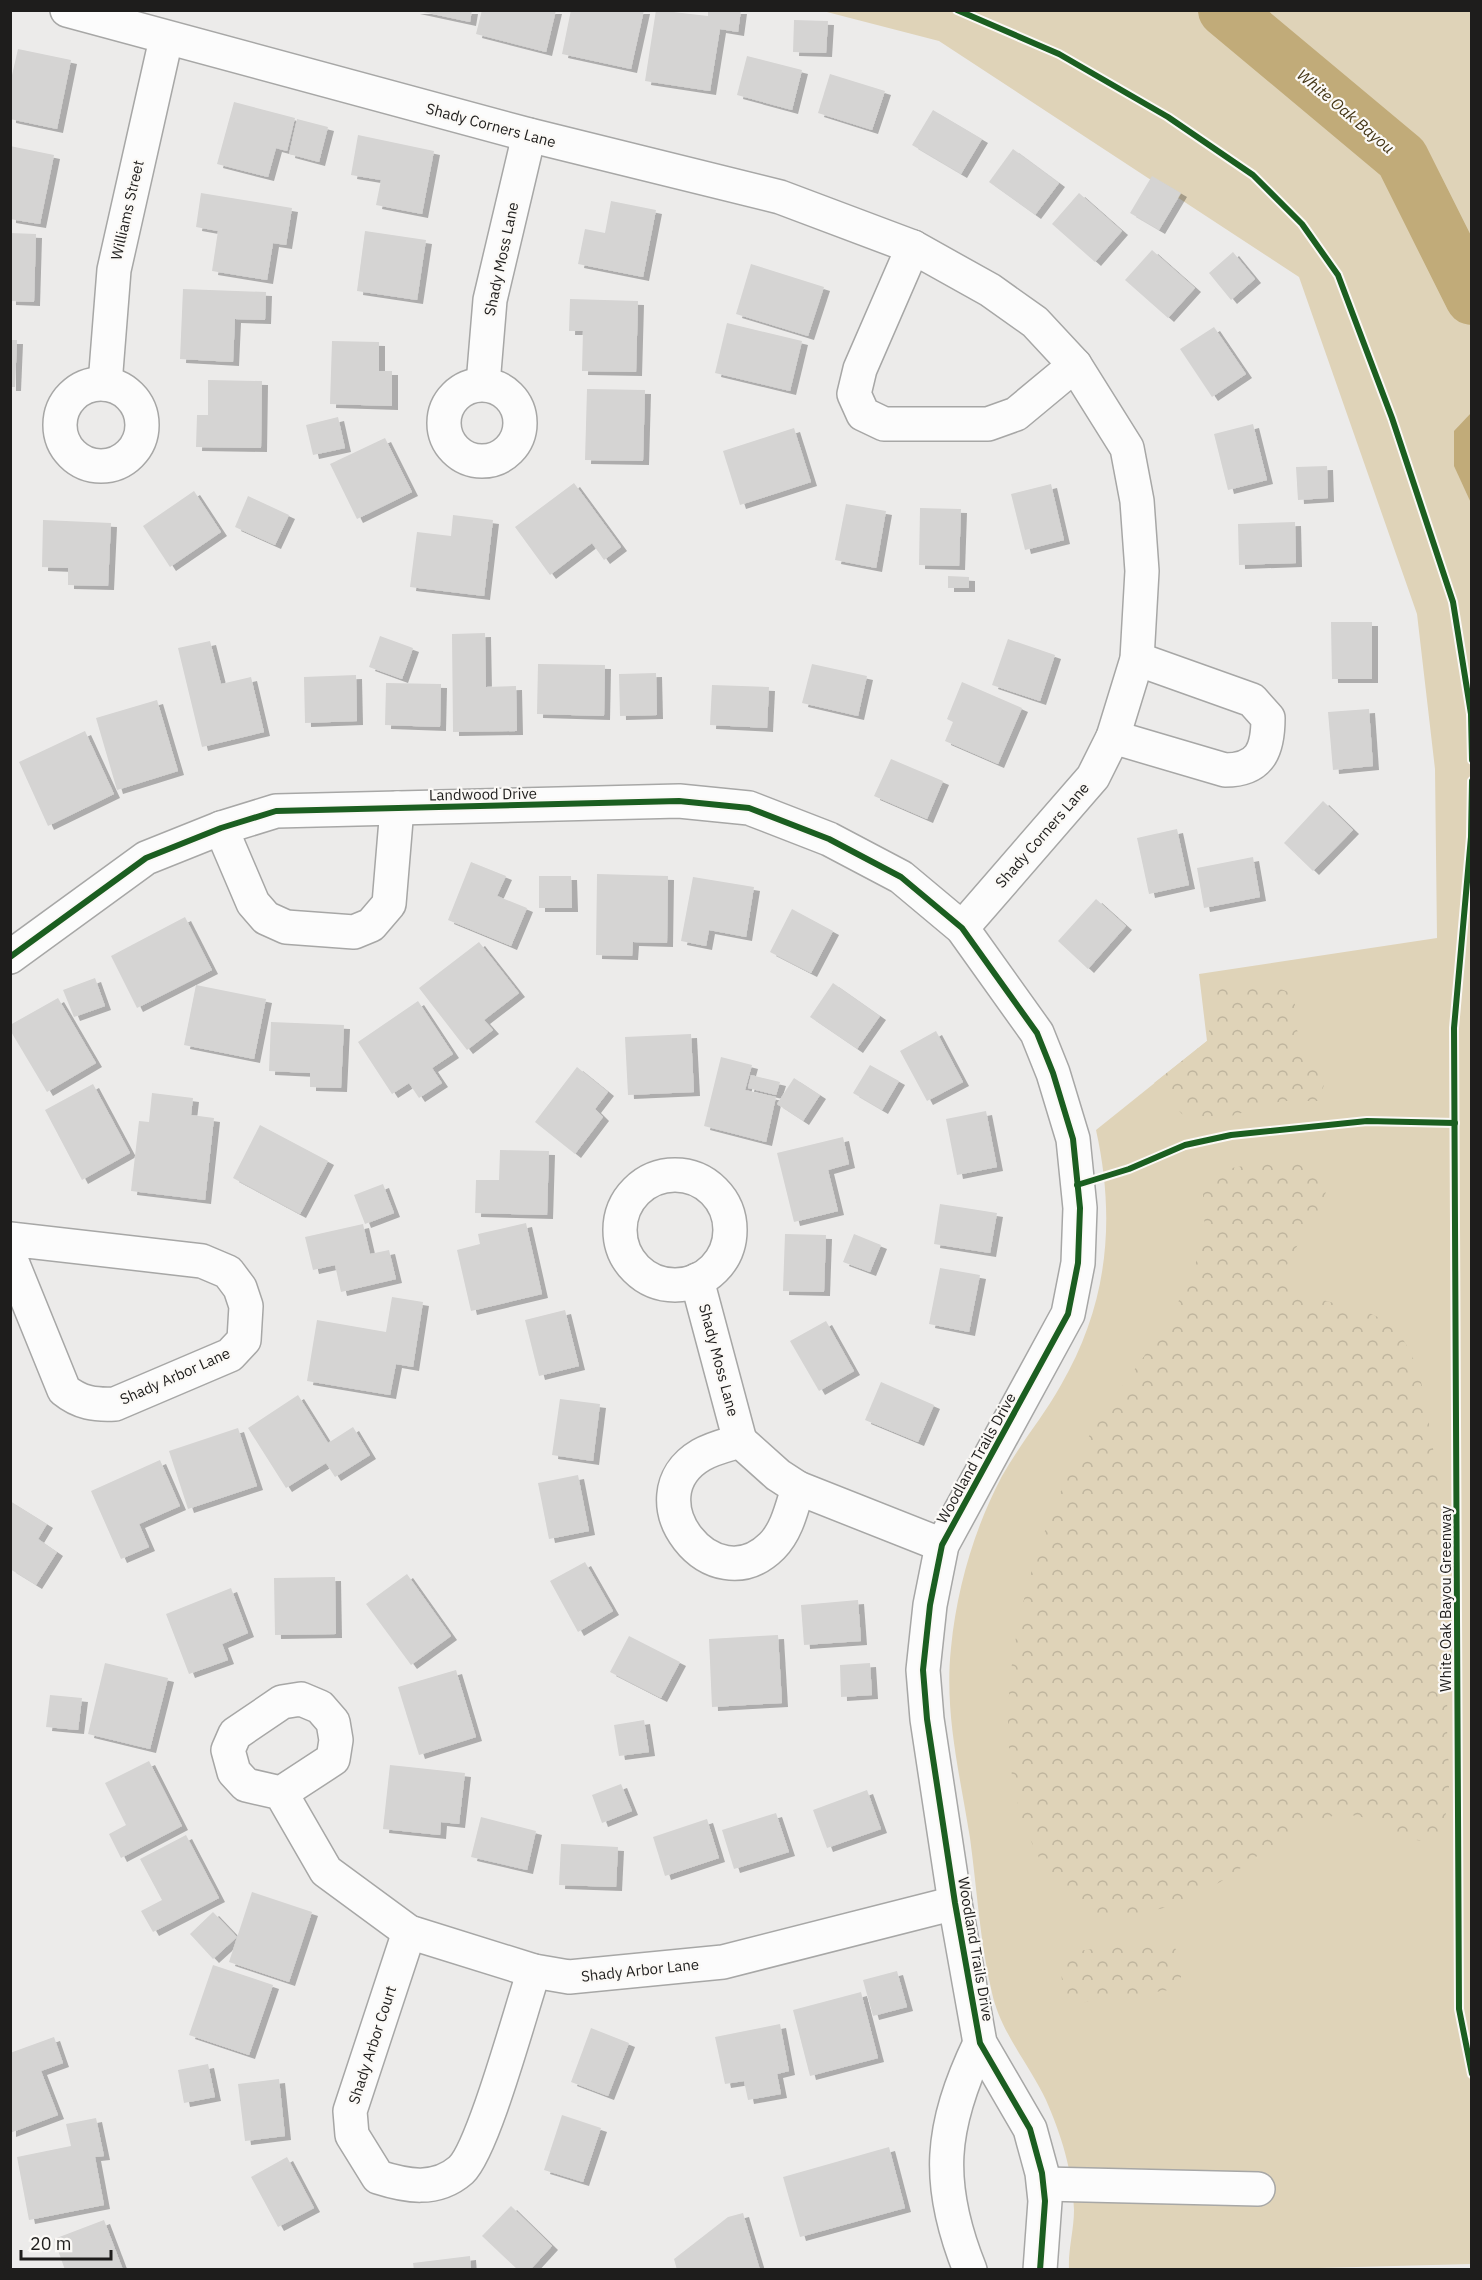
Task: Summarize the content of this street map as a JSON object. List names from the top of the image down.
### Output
{
  "streets": {
    "street": [
      "Shady Corners Lane",
      "Williams Street",
      "Shady Moss Lane",
      "Landwood Drive",
      "Shady Arbor Lane",
      "Woodland Trails Drive",
      "Shady Arbor Court"
    ],
    "cycle path": ["White Oak Bayou Greenway"]
  },
  "crossings": [
    ["Shady Corners Lane", "Williams Street"],
    ["Shady Corners Lane", "Shady Moss Lane"],
    ["Shady Corners Lane", "Landwood Drive"],
    ["Shady Corners Lane", "Woodland Trails Drive"],
    ["Landwood Drive", "Woodland Trails Drive"],
    ["Shady Arbor Lane", "Woodland Trails Drive"],
    ["Shady Arbor Lane", "Shady Arbor Court"]
  ],
  "water": ["White Oak Bayou"],
  "scale_bar": "20 m"
}
